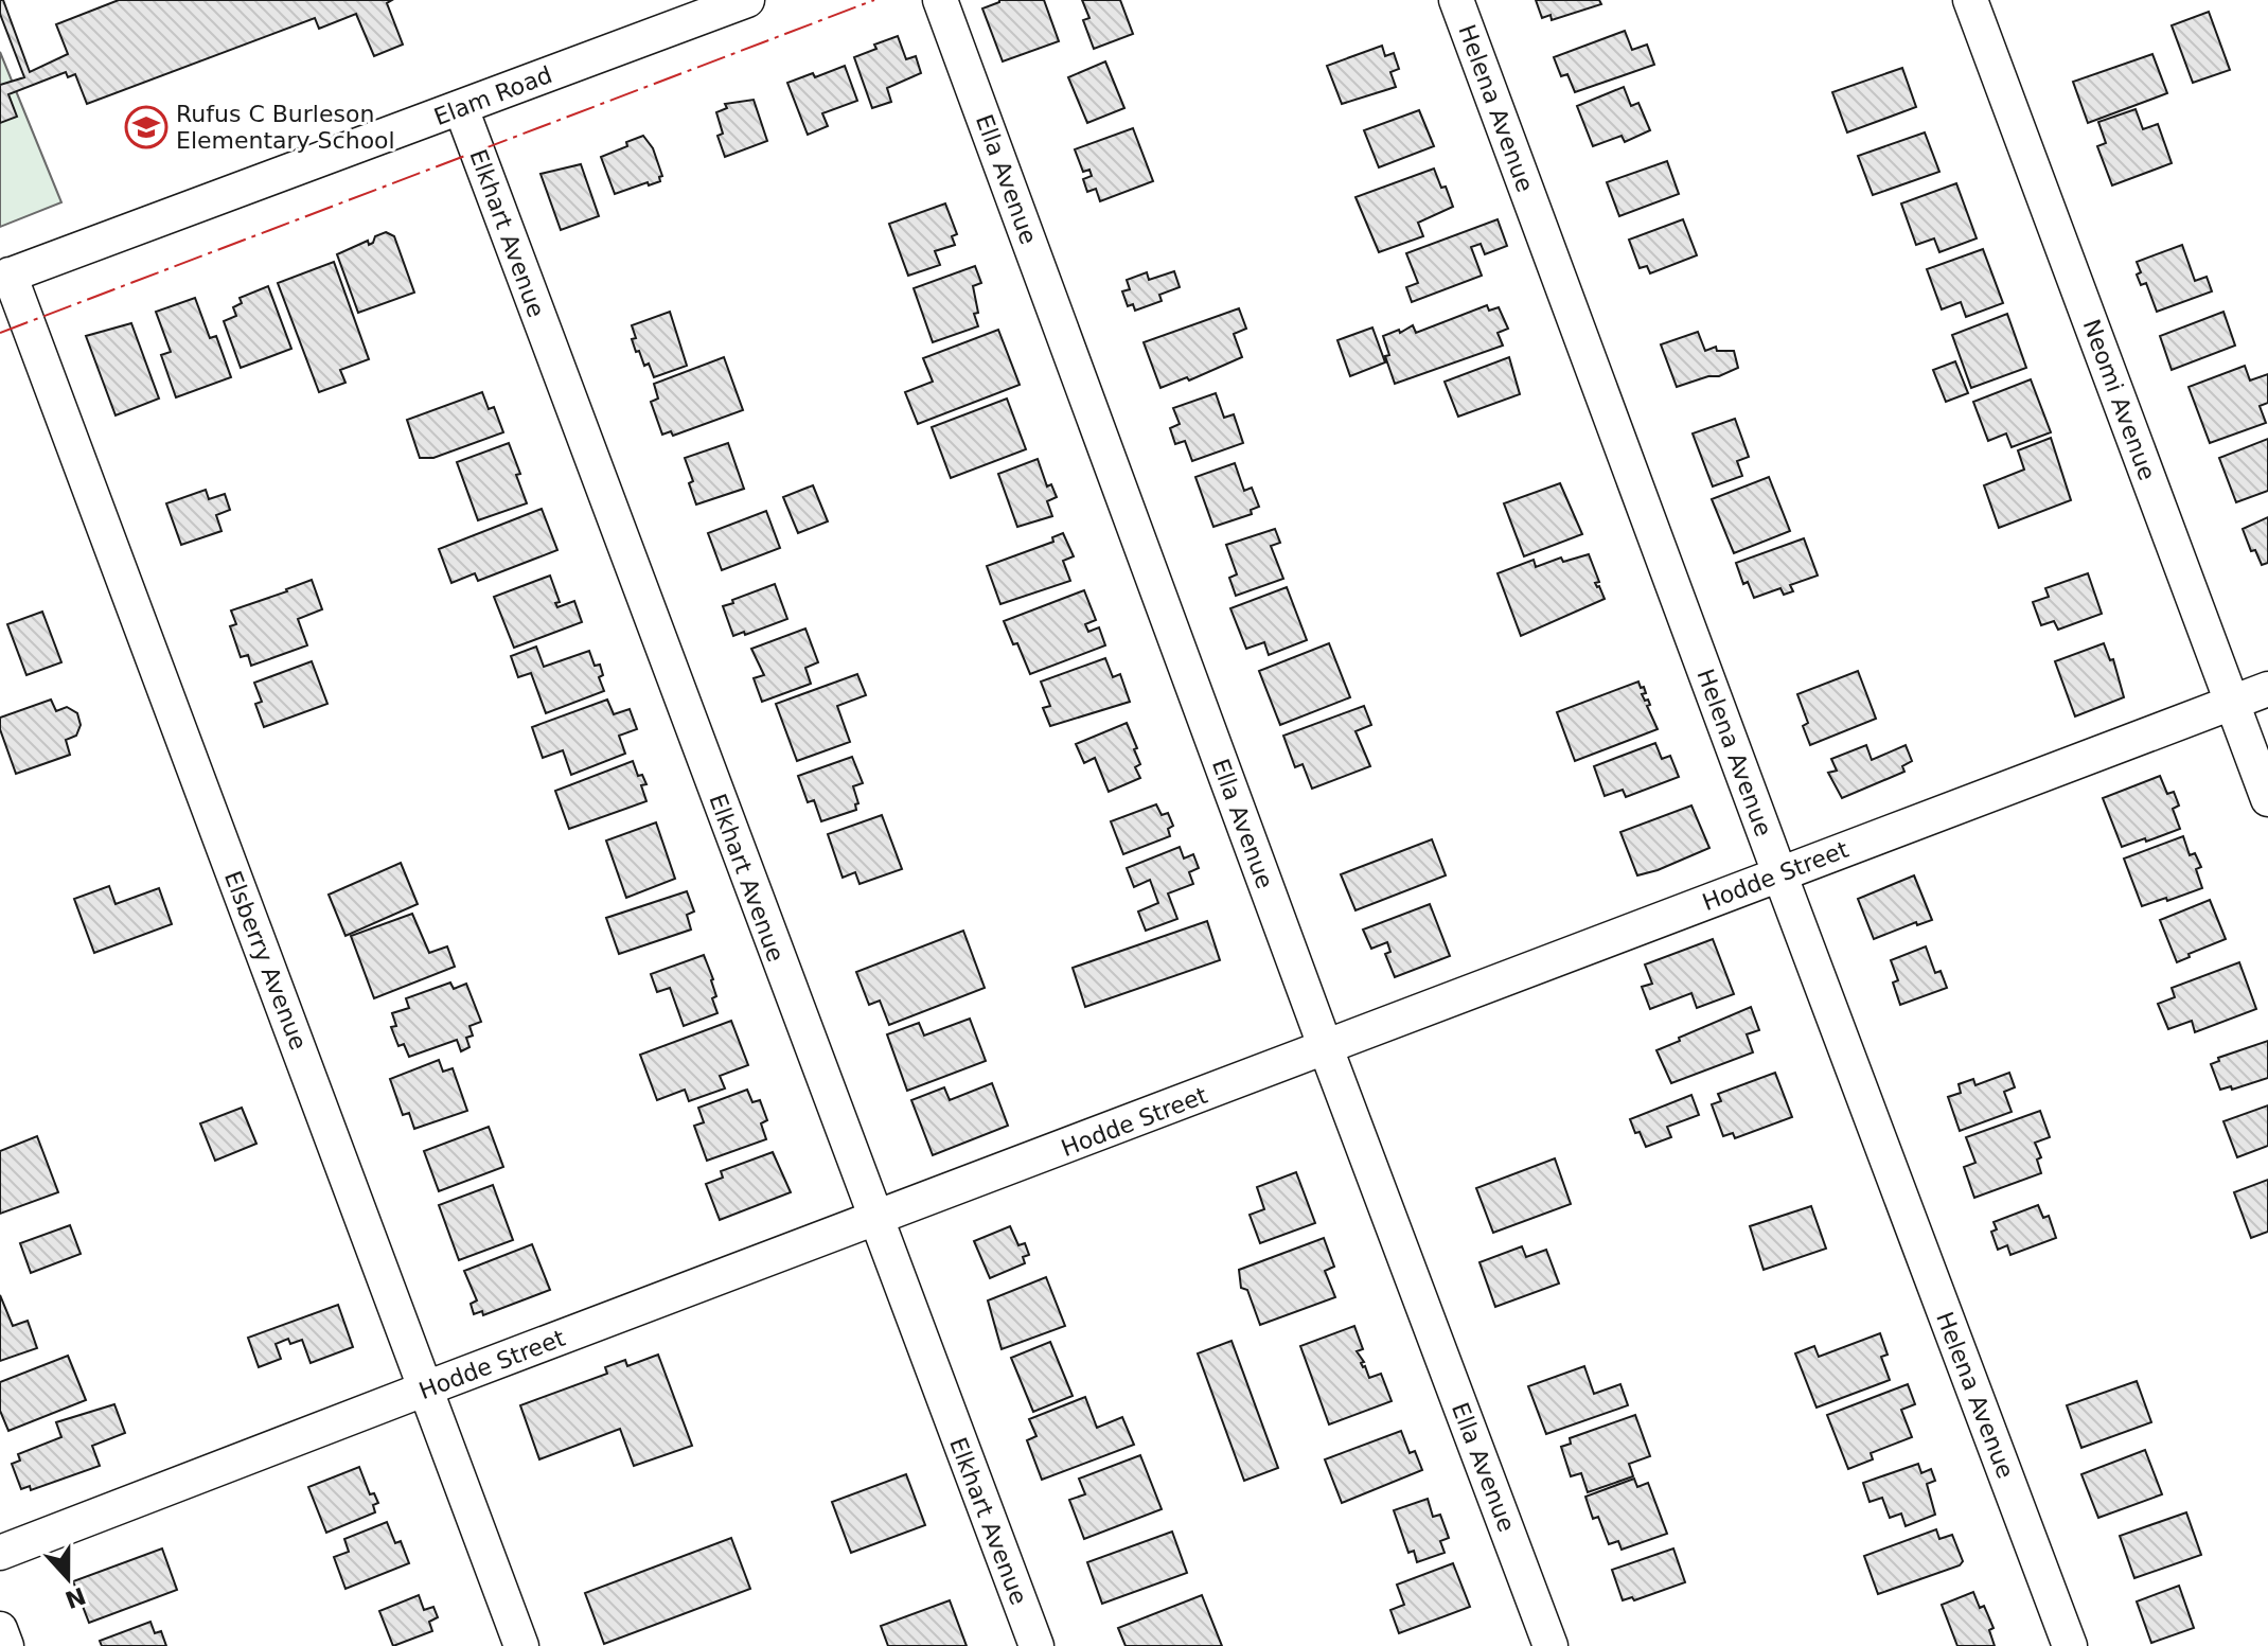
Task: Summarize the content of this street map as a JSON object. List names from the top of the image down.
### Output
{
  "streets": {
    "street": [
      "Elam Road",
      "Helena Avenue",
      "Ella Avenue",
      "Elkhart Avenue",
      "Neomi Avenue",
      "Hodde Street",
      "Elsberry Avenue"
    ]
  },
  "crossings": [
    ["Elam Road", "Elkhart Avenue"],
    ["Elam Road", "Elsberry Avenue"],
    ["Helena Avenue", "Hodde Street"],
    ["Ella Avenue", "Hodde Street"],
    ["Elkhart Avenue", "Hodde Street"],
    ["Neomi Avenue", "Hodde Street"],
    ["Hodde Street", "Elsberry Avenue"]
  ],
  "places": {
    "school or university": ["Rufus C Burleson Elementary School"]
  },
  "north": "bottom"
}
